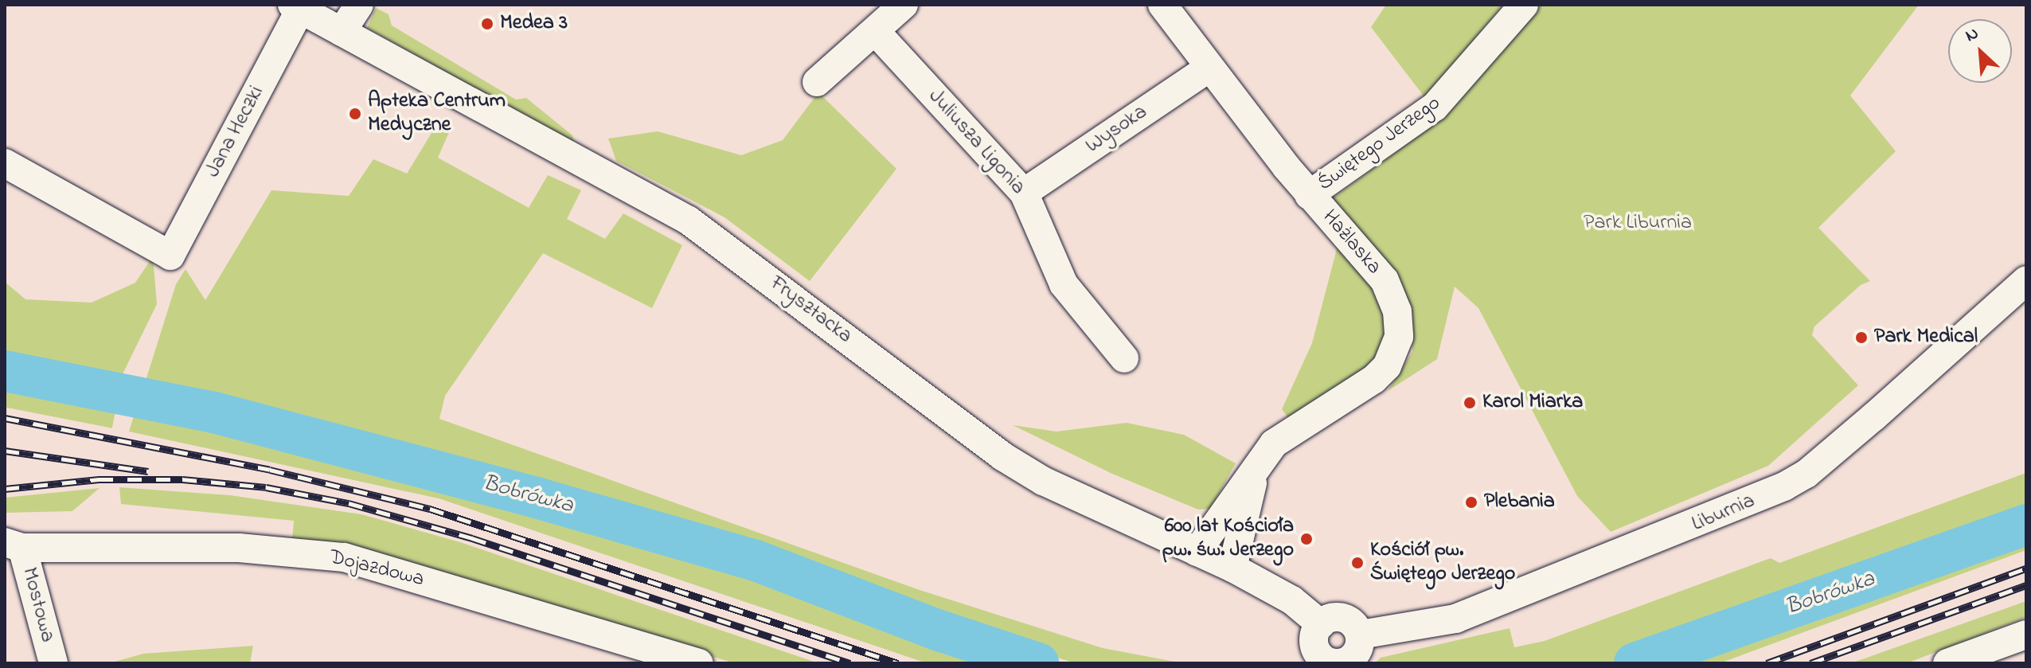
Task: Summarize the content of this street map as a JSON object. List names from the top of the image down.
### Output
{
  "streets": {
    "street": [
      "Wysoka",
      "Jana Heczki",
      "Juliusza Ligonia",
      "Świętego Jerzego",
      "Hażlaska",
      "Frysztacka",
      "Liburnia",
      "Dojazdowa",
      "Mostowa"
    ]
  },
  "crossings": [
    ["Wysoka", "Juliusza Ligonia"],
    ["Wysoka", "Hażlaska"],
    ["Jana Heczki", "Frysztacka"],
    ["Świętego Jerzego", "Hażlaska"],
    ["Hażlaska", "Frysztacka"],
    ["Frysztacka", "Liburnia"],
    ["Dojazdowa", "Mostowa"]
  ],
  "water": ["Bobrówka"],
  "parks": ["Park Liburnia"],
  "places": [
    "Medea 3",
    "Apteka Centrum Medyczne",
    "Park Medical",
    "Karol Miarka",
    "Plebania",
    "600 lat Kościoła pw. św. Jerzego",
    "Kościół pw. Świętego Jerzego"
  ],
  "north": "top left"
}
